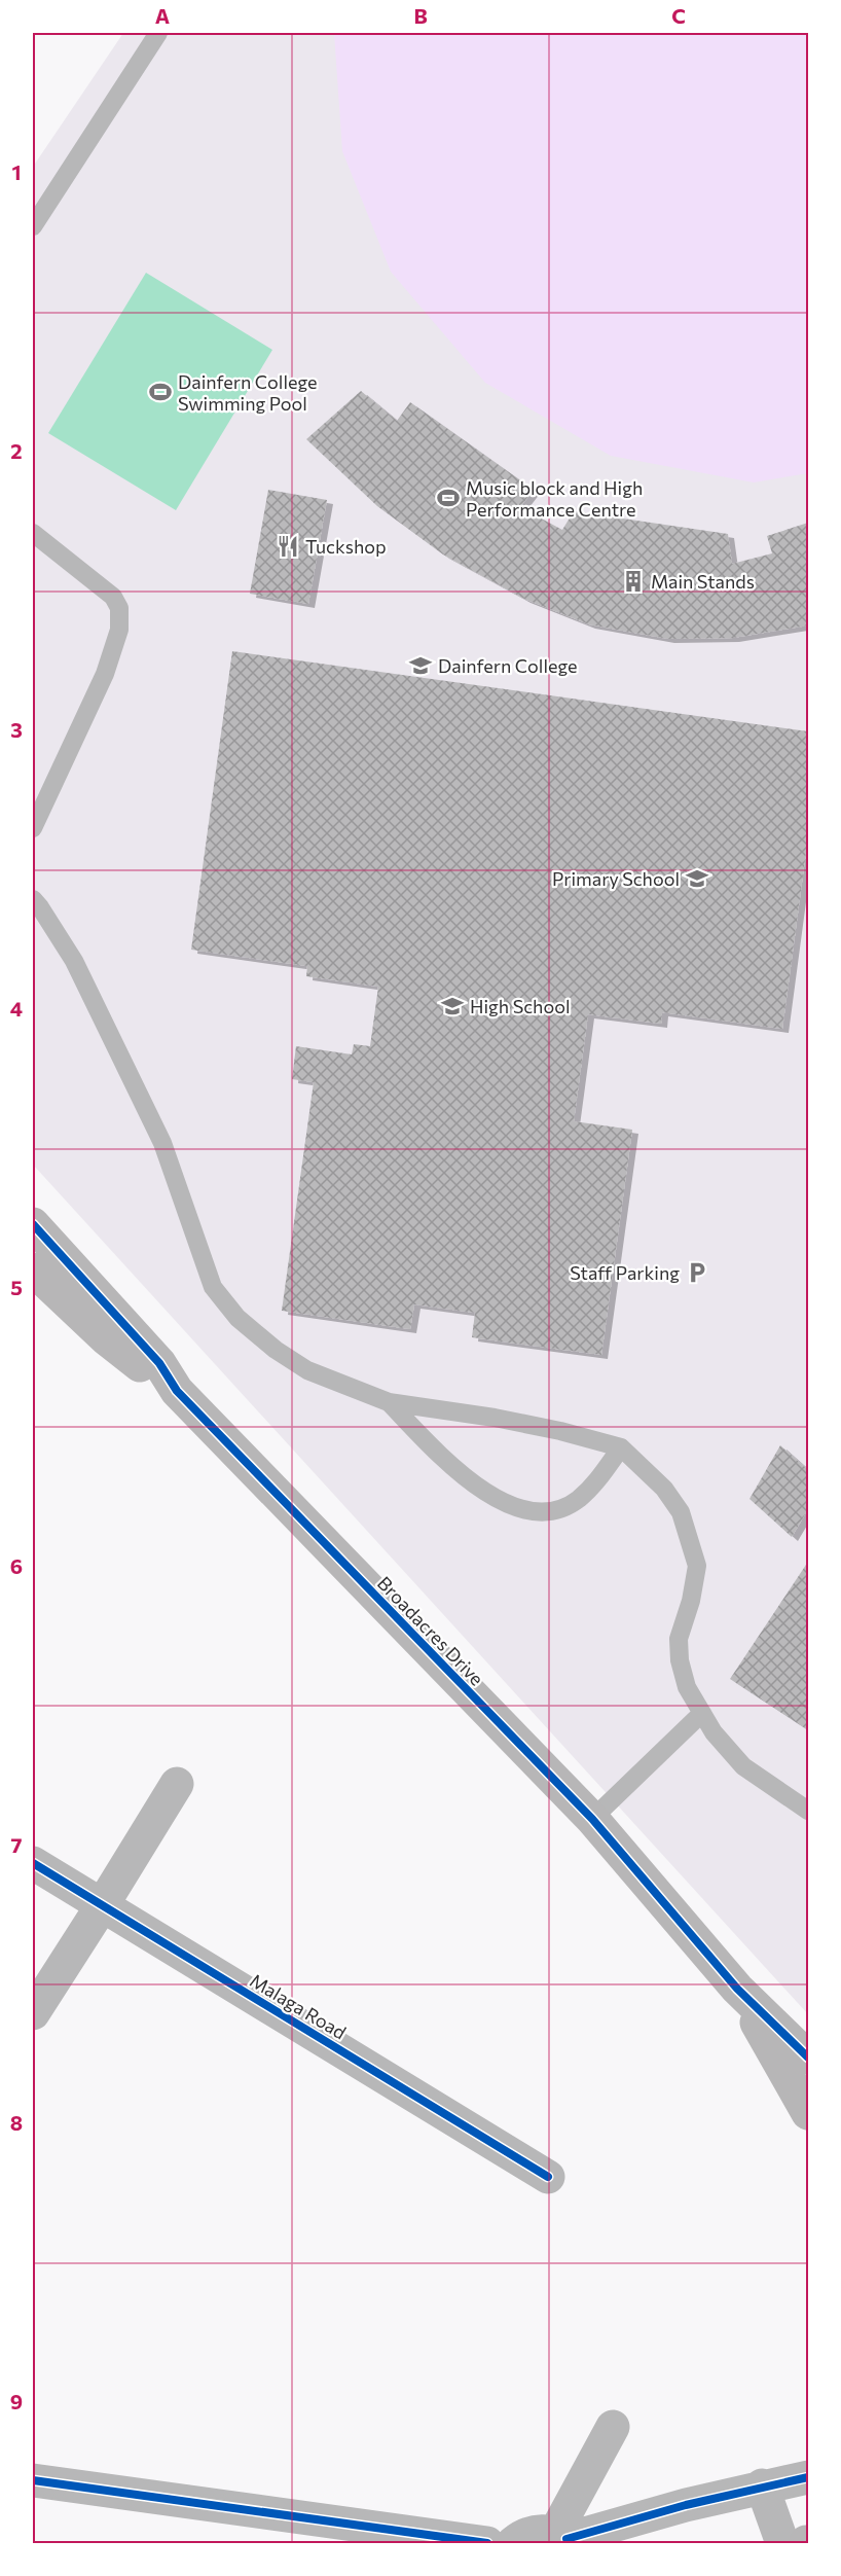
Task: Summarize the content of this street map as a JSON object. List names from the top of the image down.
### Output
{
  "streets": {
    "street": ["Broadacres Drive", "Malaga Road"]
  },
  "places": {
    "sports": ["Dainfern College Swimming Pool", "Music block and High Performance Centre"],
    "restaurant": ["Tuckshop"],
    "building": ["Main Stands"],
    "school or university": ["Dainfern College", "Primary School", "High School"],
    "parking": ["Staff Parking"]
  },
  "grid": {
    "columns": ["A", "B", "C"],
    "rows": [
      "1",
      "2",
      "3",
      "4",
      "5",
      "6",
      "7",
      "8",
      "9"
    ]
  }
}
